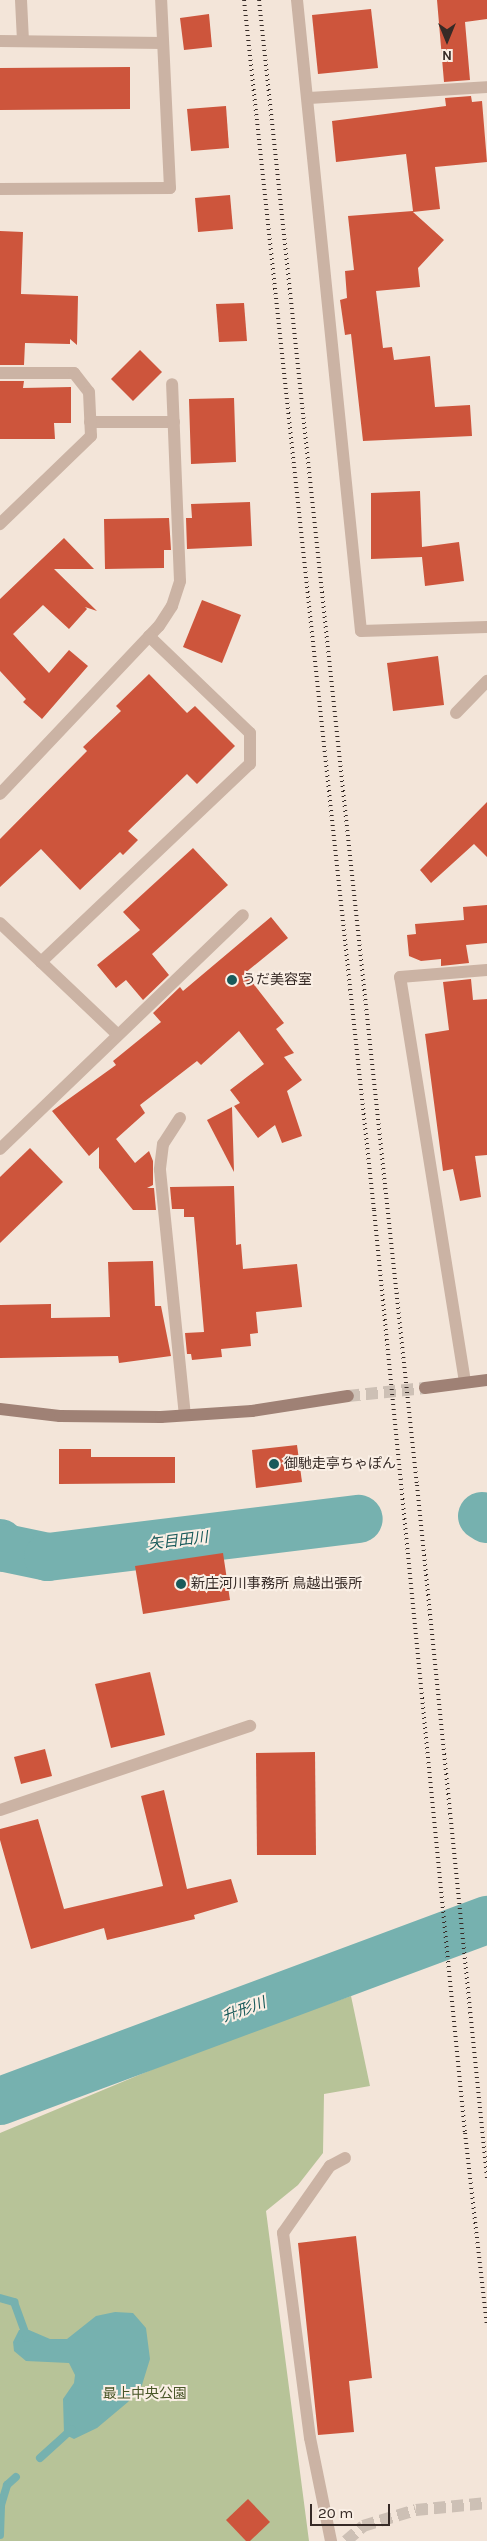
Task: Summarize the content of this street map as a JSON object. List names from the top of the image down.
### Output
{
  "water": ["矢目田川", "升形川"],
  "parks": ["最上中央公園"],
  "places": ["うだ美容室", "御馳走亭ちゃぽん", "新庄河川事務所 鳥越出張所"],
  "scale_bar": "20 m",
  "north": "bottom"
}
